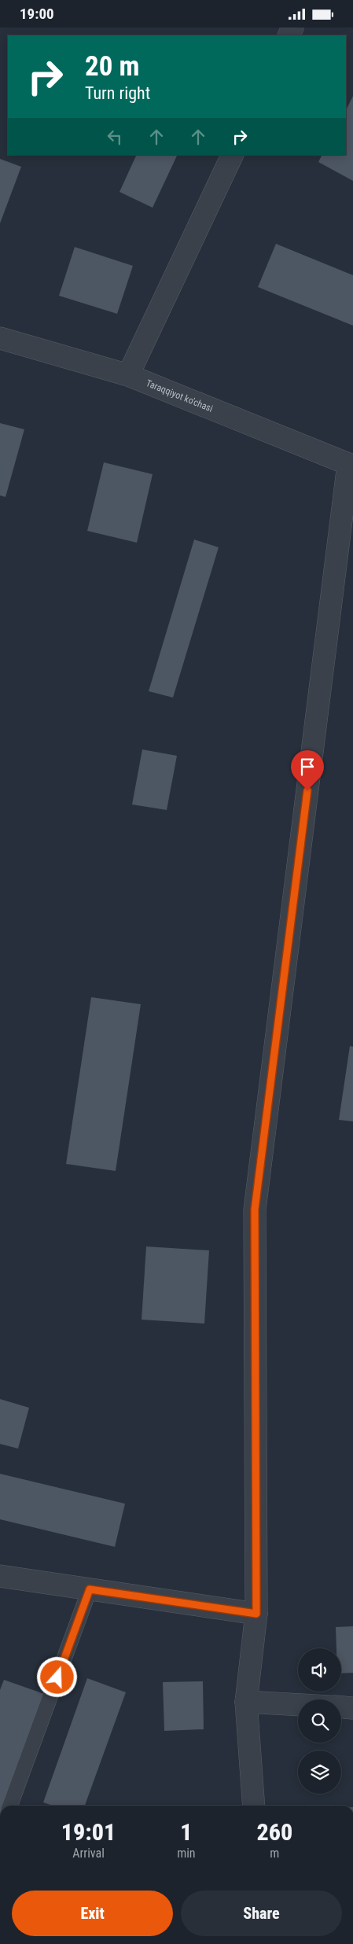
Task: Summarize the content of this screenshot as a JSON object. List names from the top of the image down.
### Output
{
  "streets": {
    "street": ["Taraqqiyot ko'chasi"]
  },
  "page": {
    "status": "19:00",
    "turn": ["20 m", "Turn right"],
    "eta": [
      "19:01",
      "Arrival",
      "1",
      "min",
      "260",
      "m"
    ],
    "buttons": ["Exit", "Share"]
  }
}
